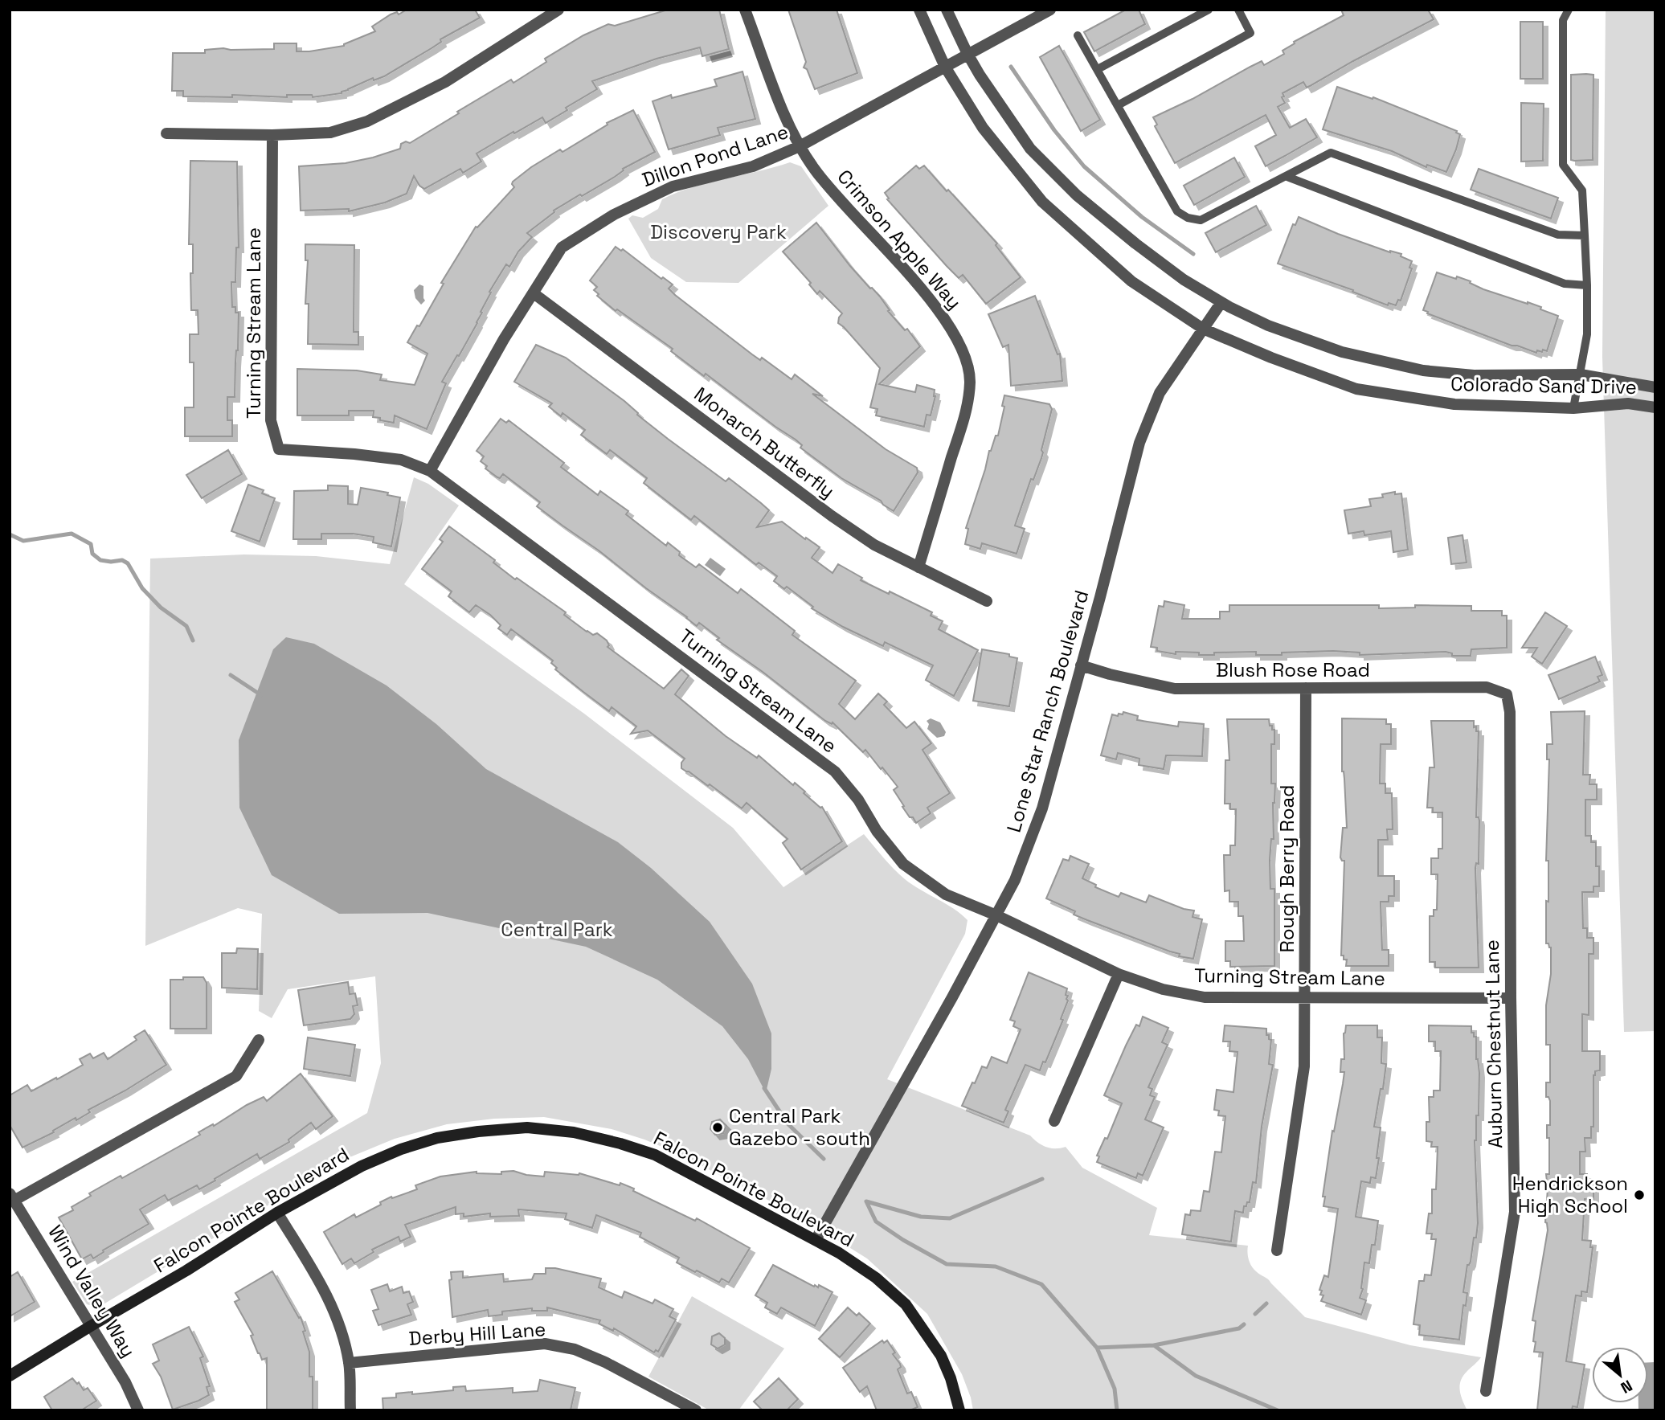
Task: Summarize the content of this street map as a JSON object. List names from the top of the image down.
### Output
{
  "streets": {
    "street": [
      "Dillon Pond Lane",
      "Crimson Apple Way",
      "Turning Stream Lane",
      "Colorado Sand Drive",
      "Monarch Butterfly",
      "Blush Rose Road",
      "Lone Star Ranch Boulevard",
      "Rough Berry Road",
      "Auburn Chestnut Lane",
      "Falcon Pointe Boulevard",
      "Wind Valley Way",
      "Derby Hill Lane"
    ]
  },
  "crossings": [
    ["Dillon Pond Lane", "Crimson Apple Way"],
    ["Dillon Pond Lane", "Turning Stream Lane"],
    ["Dillon Pond Lane", "Colorado Sand Drive"],
    ["Dillon Pond Lane", "Monarch Butterfly"],
    ["Crimson Apple Way", "Monarch Butterfly"],
    ["Turning Stream Lane", "Lone Star Ranch Boulevard"],
    ["Turning Stream Lane", "Rough Berry Road"],
    ["Turning Stream Lane", "Auburn Chestnut Lane"],
    ["Colorado Sand Drive", "Lone Star Ranch Boulevard"],
    ["Blush Rose Road", "Lone Star Ranch Boulevard"],
    ["Blush Rose Road", "Rough Berry Road"],
    ["Blush Rose Road", "Auburn Chestnut Lane"],
    ["Lone Star Ranch Boulevard", "Falcon Pointe Boulevard"],
    ["Falcon Pointe Boulevard", "Wind Valley Way"]
  ],
  "parks": ["Discovery Park", "Central Park"],
  "places": ["Central Park Gazebo - south", "Hendrickson High School"],
  "north": "bottom right"
}
